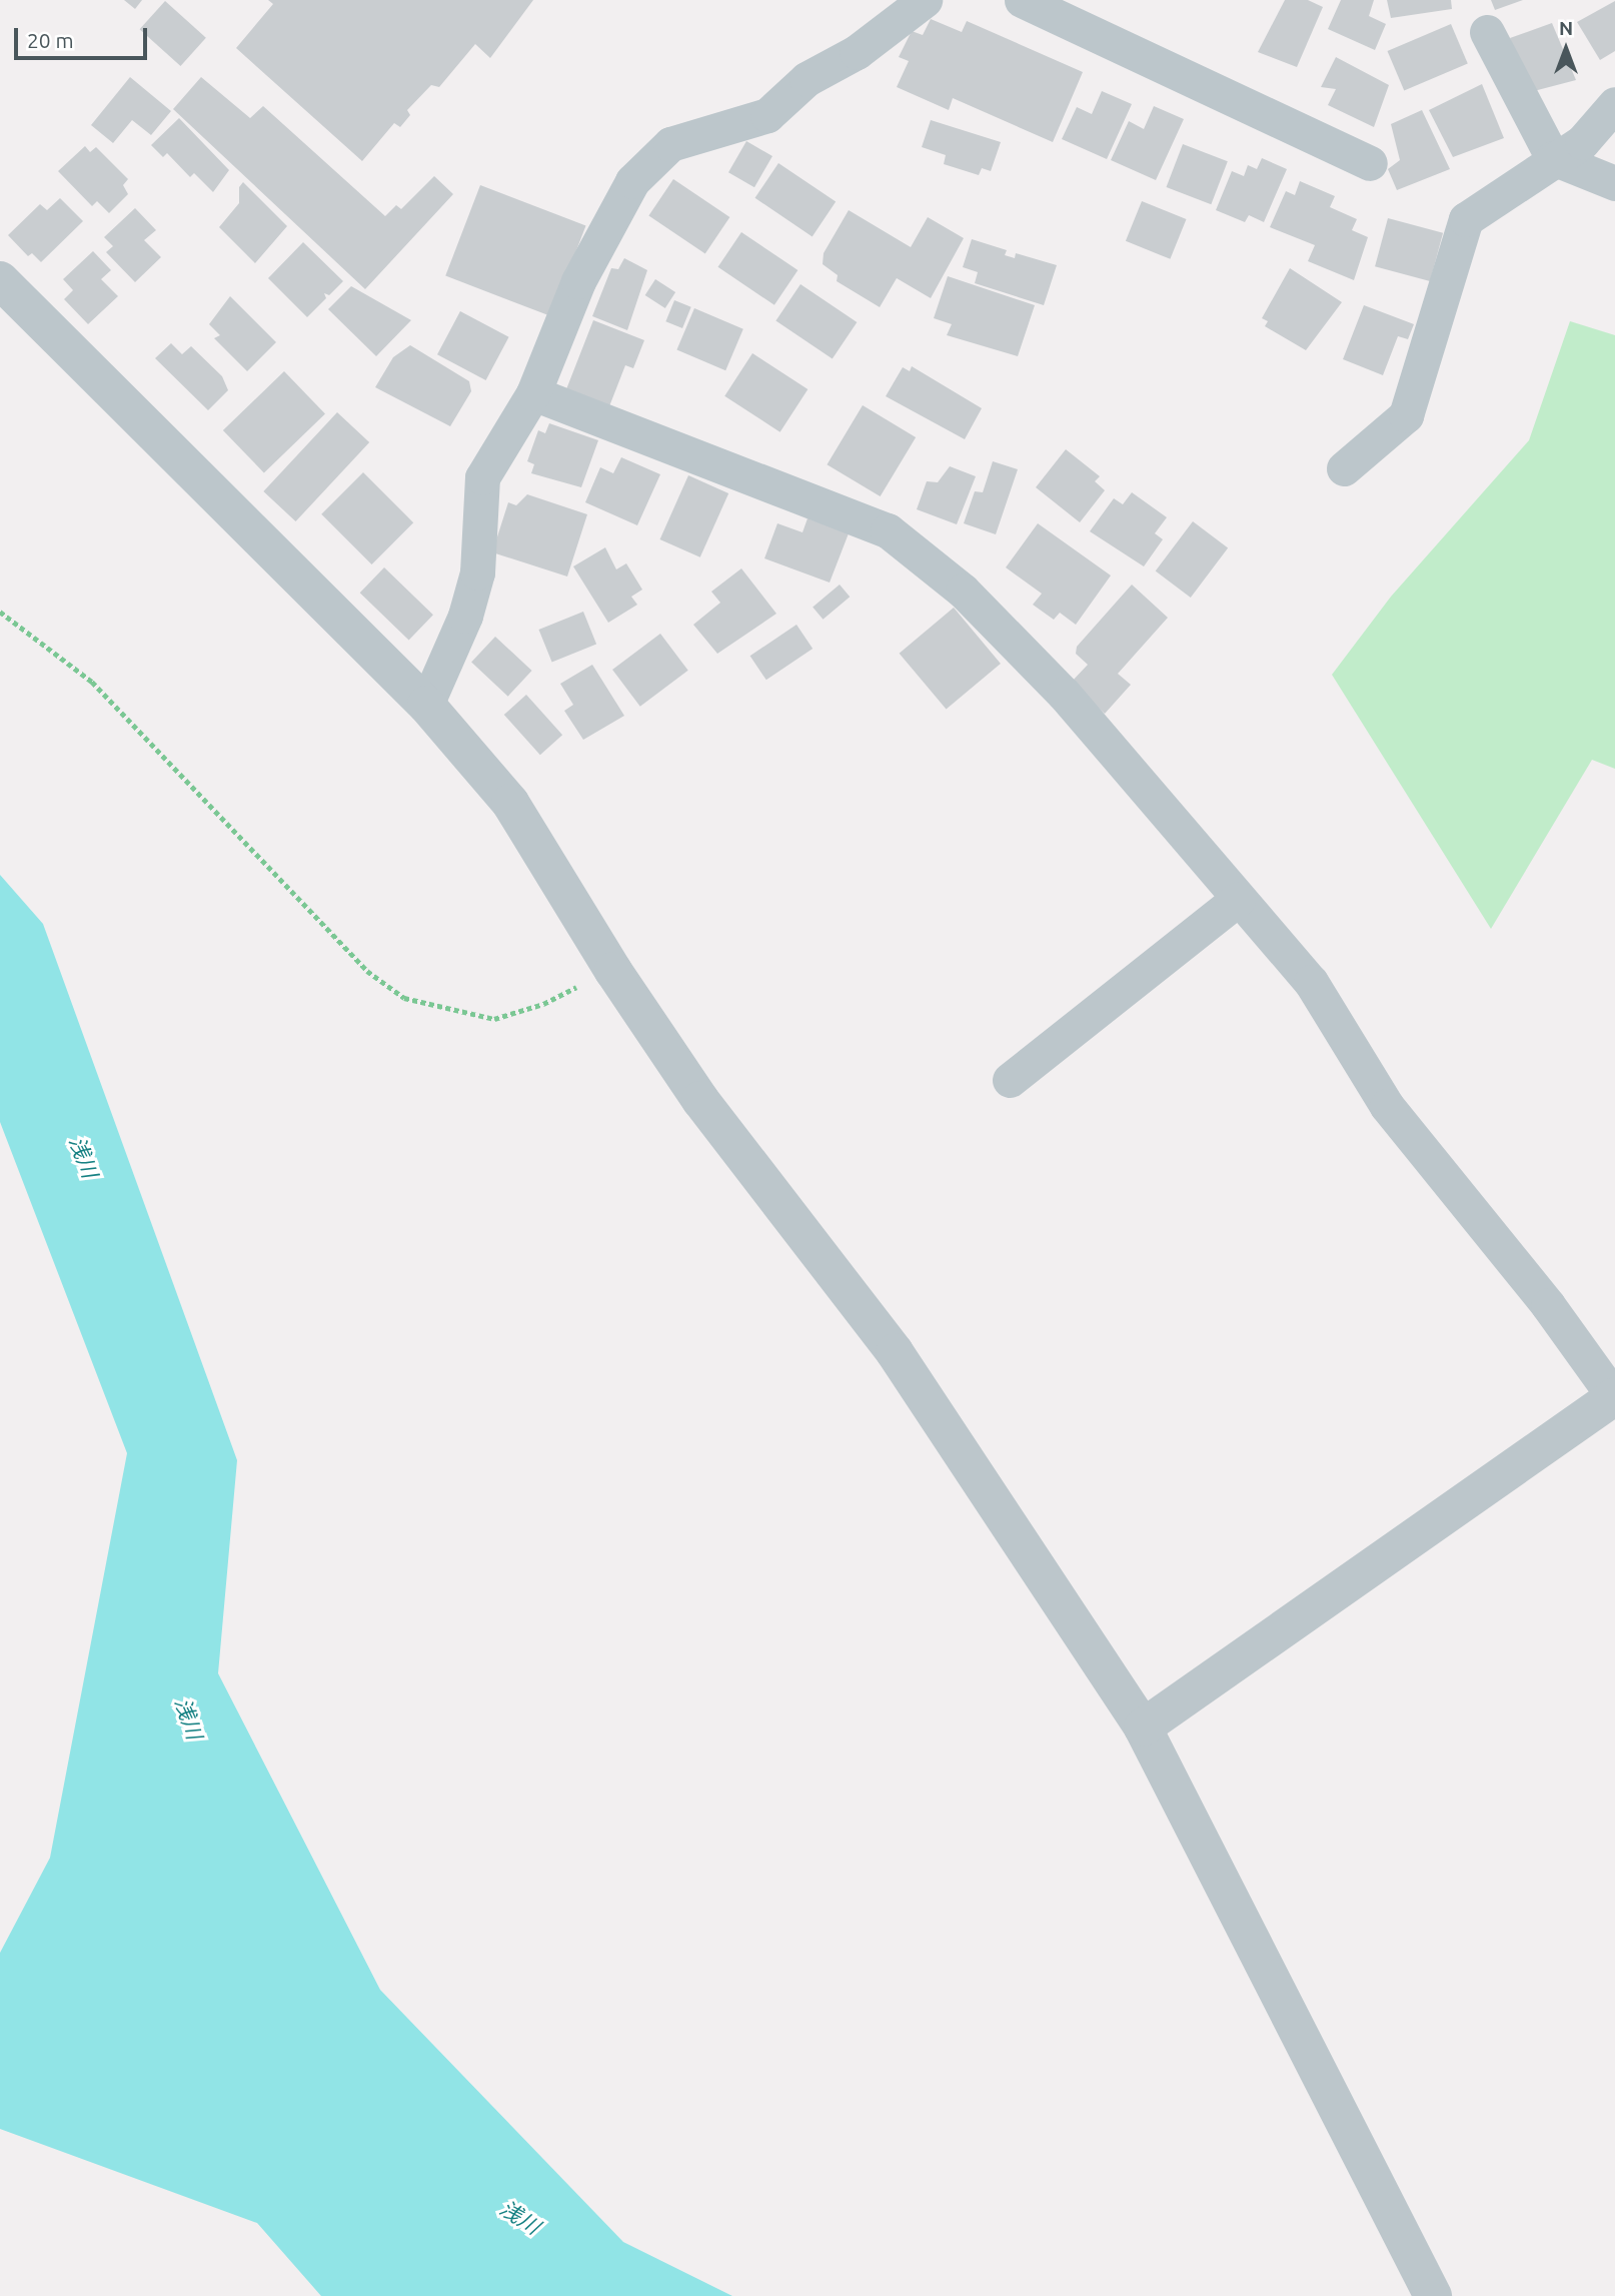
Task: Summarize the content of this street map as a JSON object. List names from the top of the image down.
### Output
{
  "water": ["浅川"],
  "scale_bar": "20 m",
  "north": "top"
}
